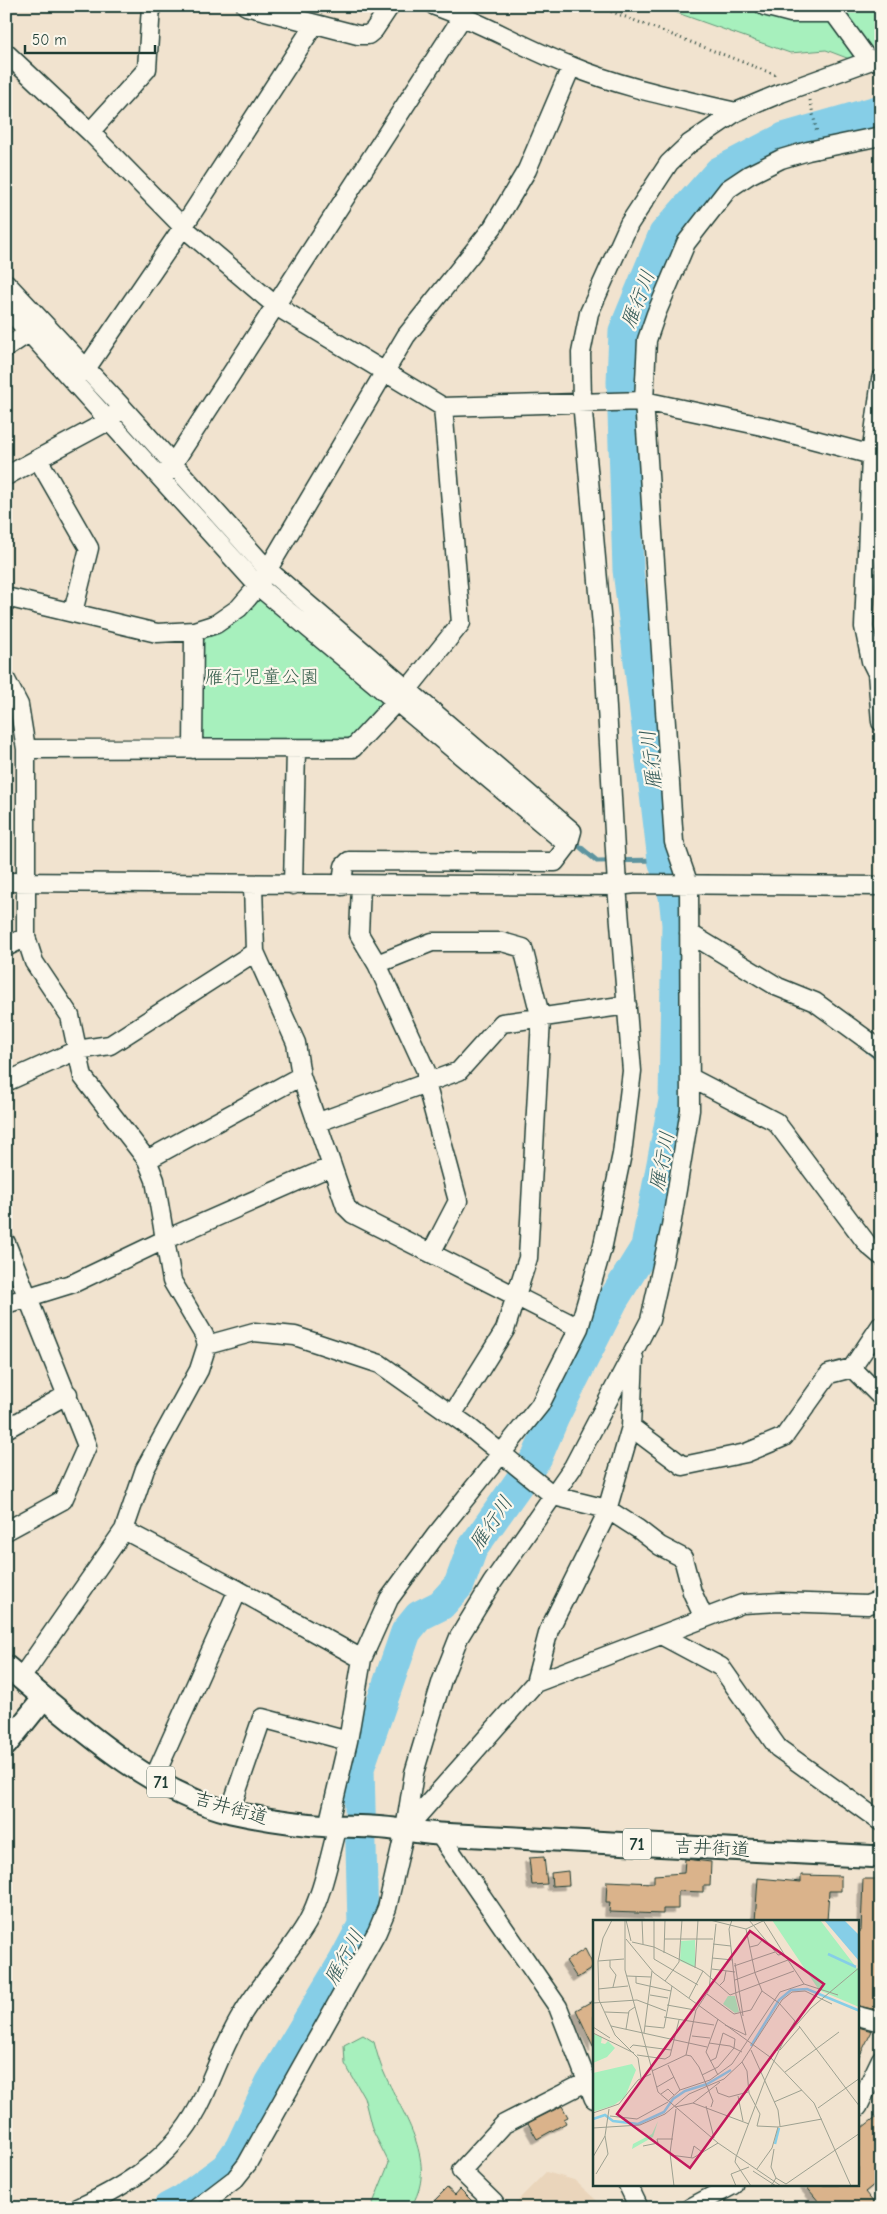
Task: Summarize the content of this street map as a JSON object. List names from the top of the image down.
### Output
{
  "streets": {
    "main road": ["71", "吉井街道"]
  },
  "crossings": [
    ["71", "吉井街道"]
  ],
  "water": ["雁行川"],
  "parks": ["雁行児童公園"],
  "scale_bar": "50 m"
}
